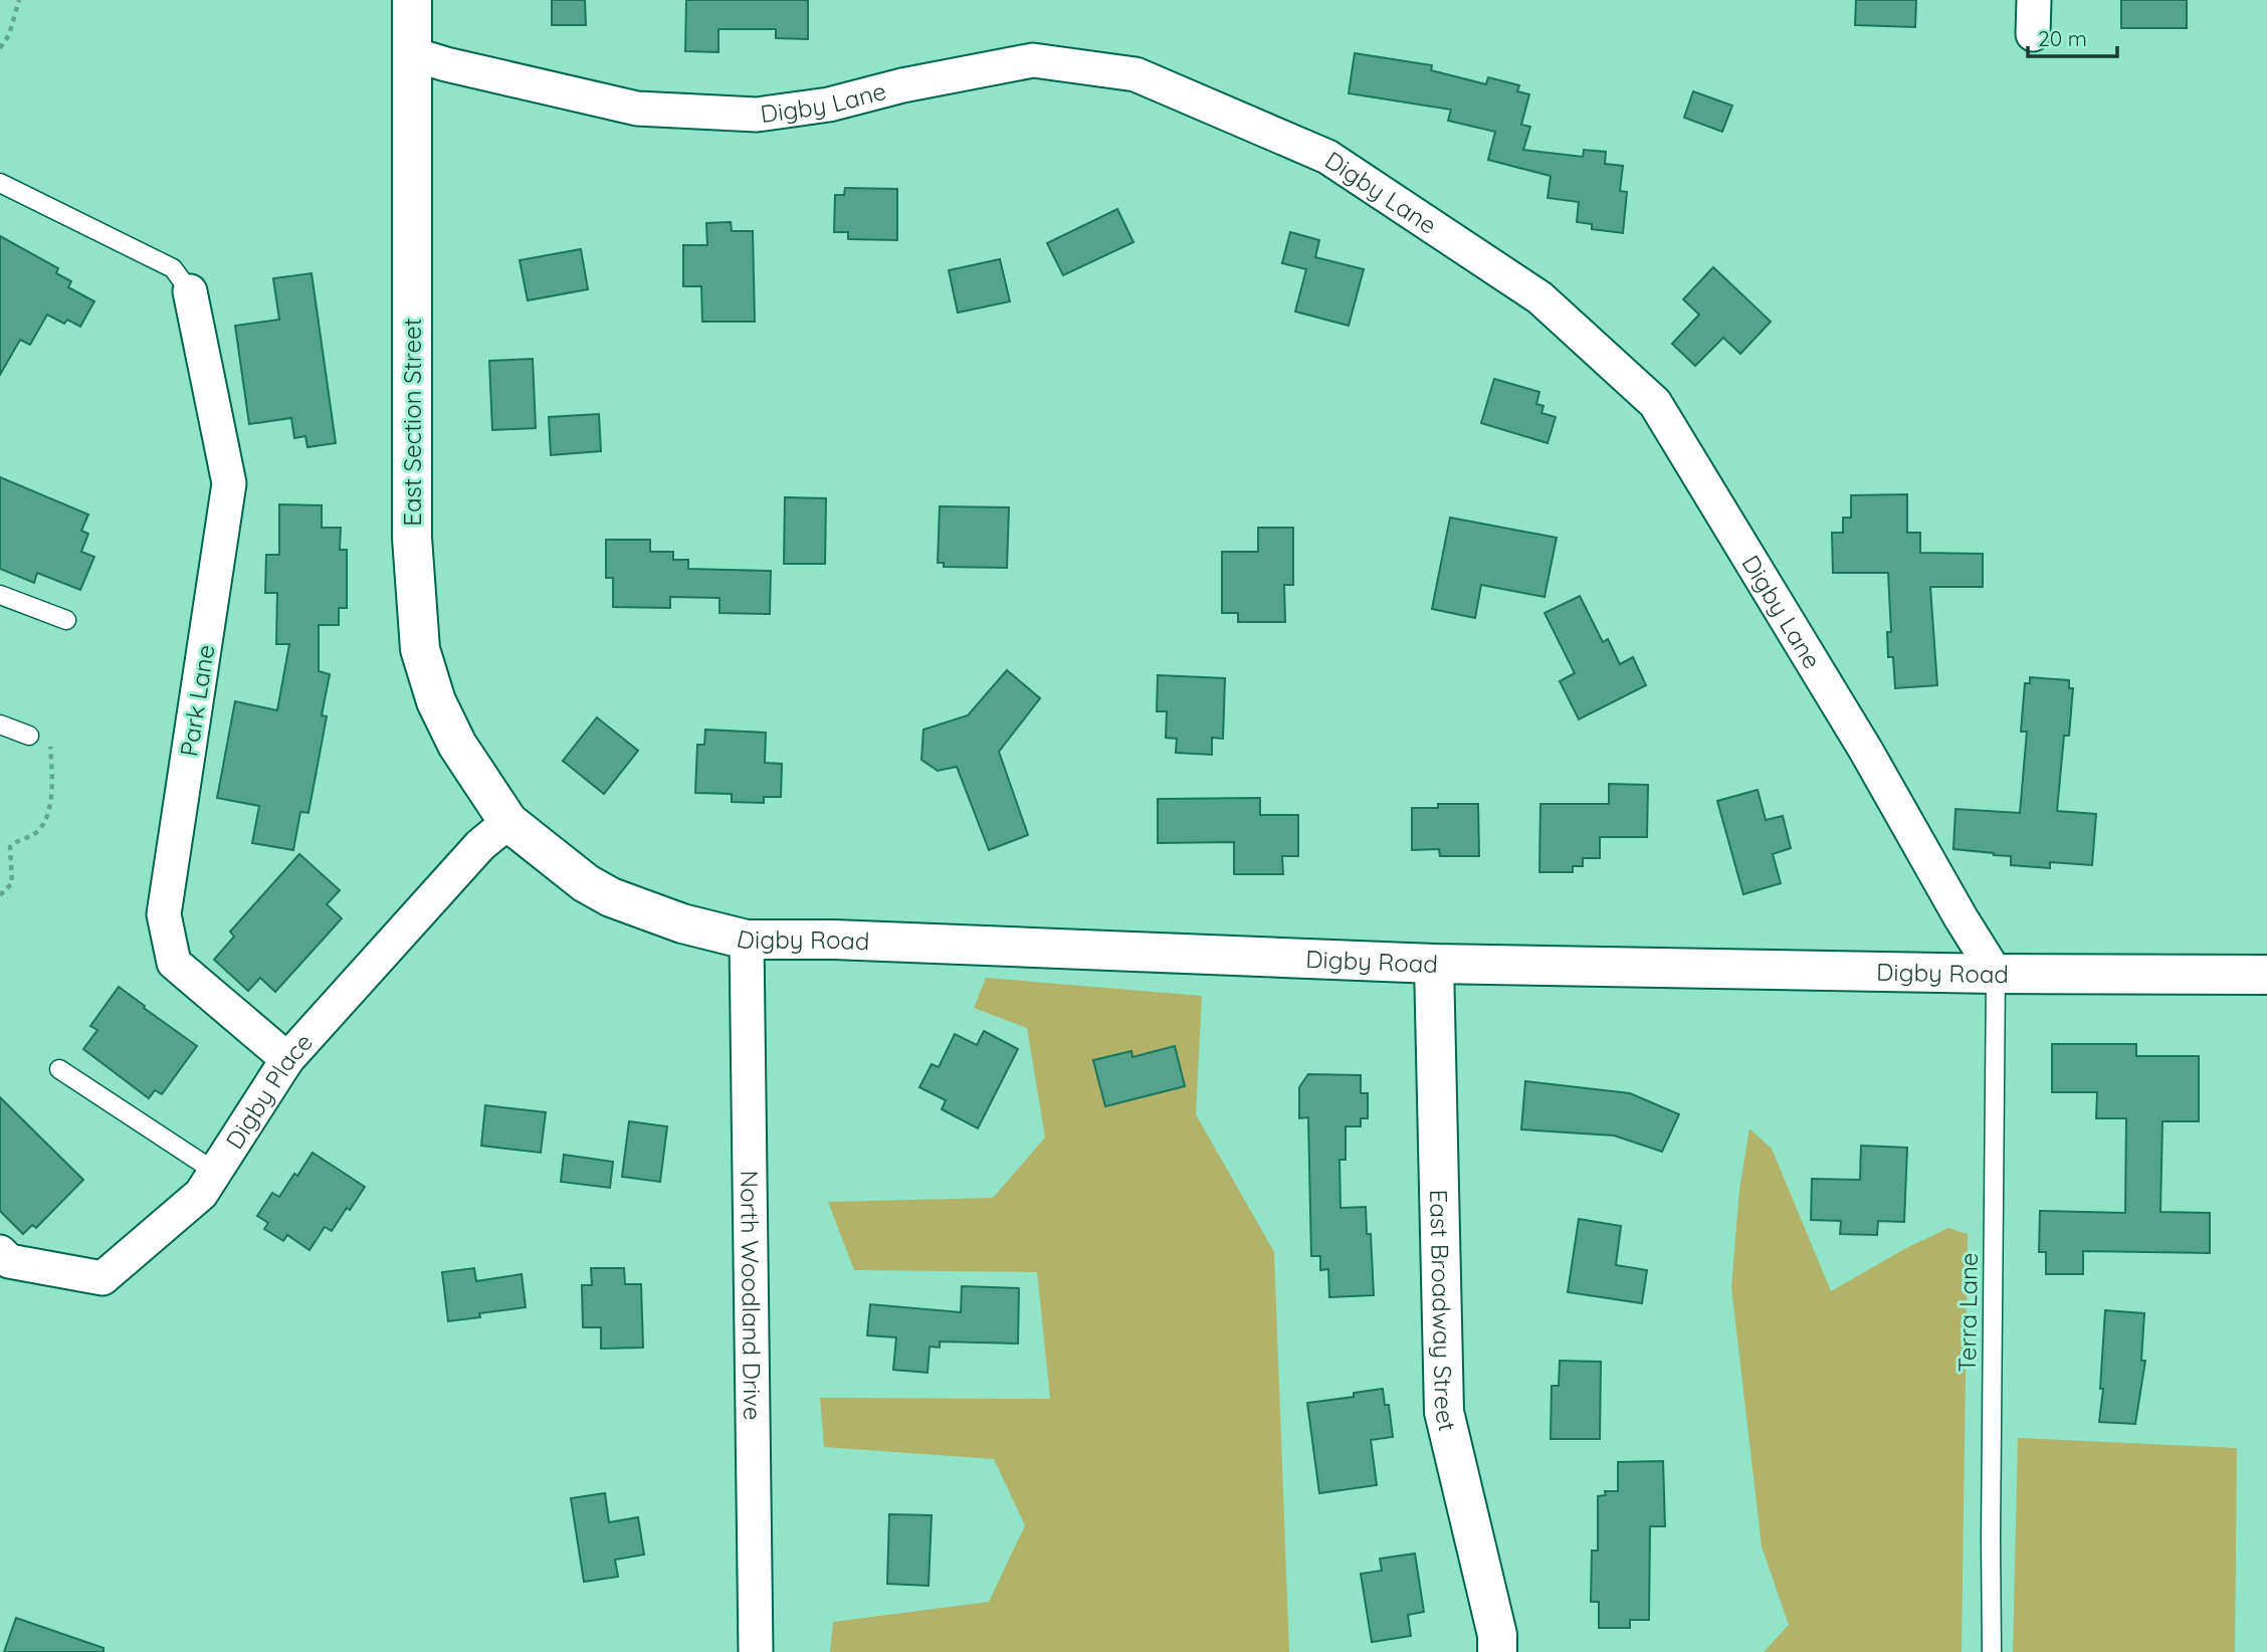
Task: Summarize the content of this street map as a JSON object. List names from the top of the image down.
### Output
{
  "streets": {
    "street": [
      "Digby Lane",
      "East Section Street",
      "Park Lane",
      "Digby Road",
      "Digby Place",
      "North Woodland Drive",
      "East Broadway Street"
    ],
    "lane": ["Terra Lane"]
  },
  "crossings": [
    ["Digby Lane", "East Section Street"],
    ["Digby Lane", "Digby Road"],
    ["Digby Lane", "Terra Lane"],
    ["East Section Street", "Digby Road"],
    ["East Section Street", "Digby Place"],
    ["Park Lane", "Digby Place"],
    ["Digby Road", "Digby Place"],
    ["Digby Road", "North Woodland Drive"],
    ["Digby Road", "East Broadway Street"],
    ["Digby Road", "Terra Lane"]
  ],
  "scale_bar": "20 m"
}
